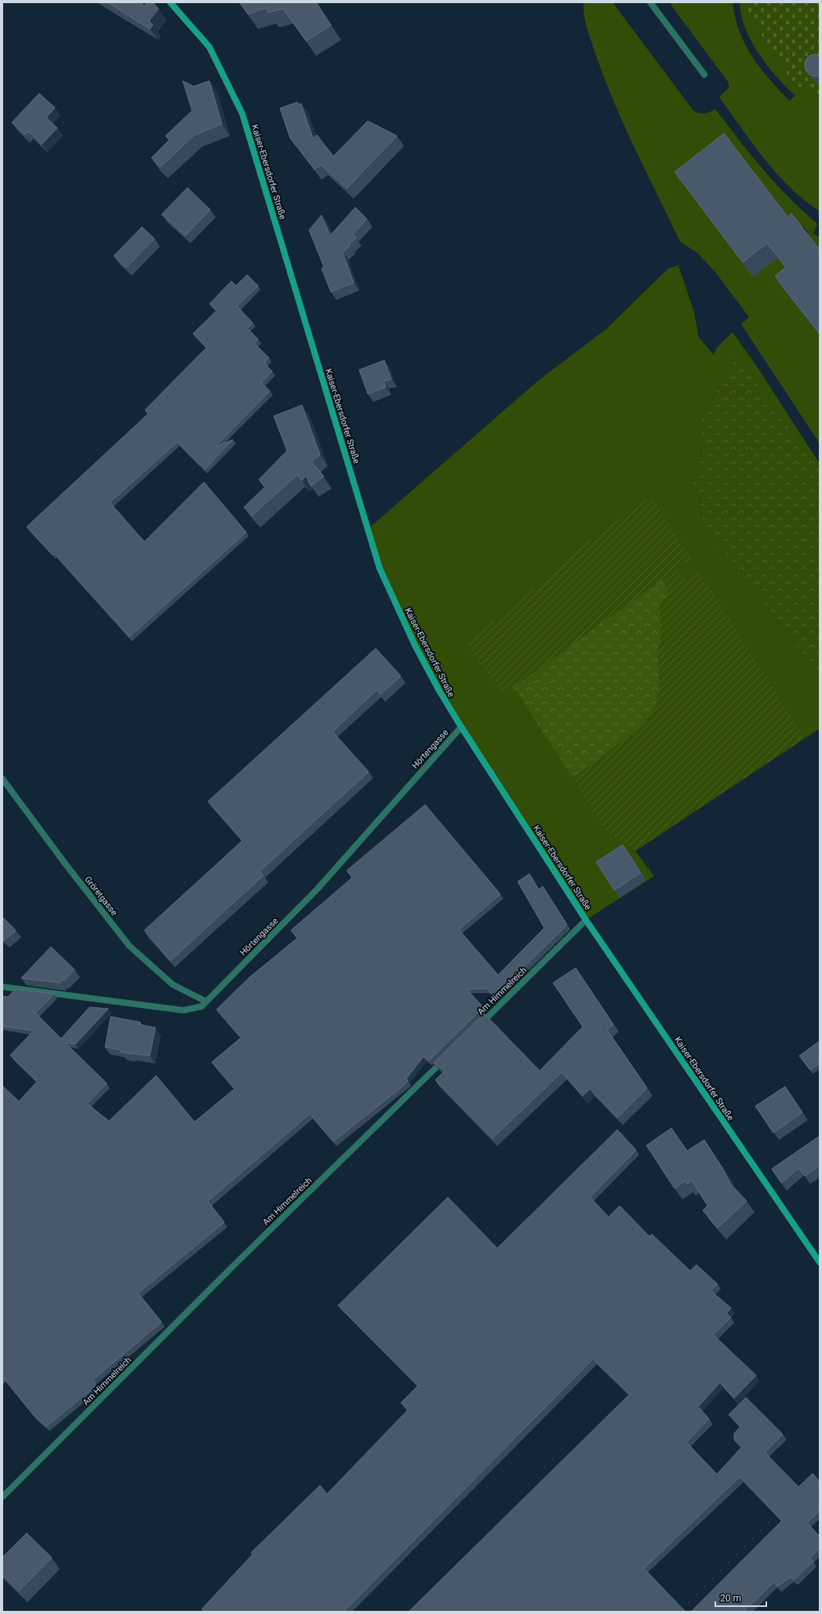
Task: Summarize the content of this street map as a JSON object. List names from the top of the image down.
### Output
{
  "streets": {
    "main road": ["Kaiser-Ebersdorfer Straße"],
    "street": ["Hörtengasse", "Gröretgasse", "Am Himmelreich"]
  },
  "crossings": [
    ["Kaiser-Ebersdorfer Straße", "Hörtengasse"],
    ["Kaiser-Ebersdorfer Straße", "Am Himmelreich"],
    ["Hörtengasse", "Gröretgasse"]
  ],
  "scale_bar": "20 m"
}
